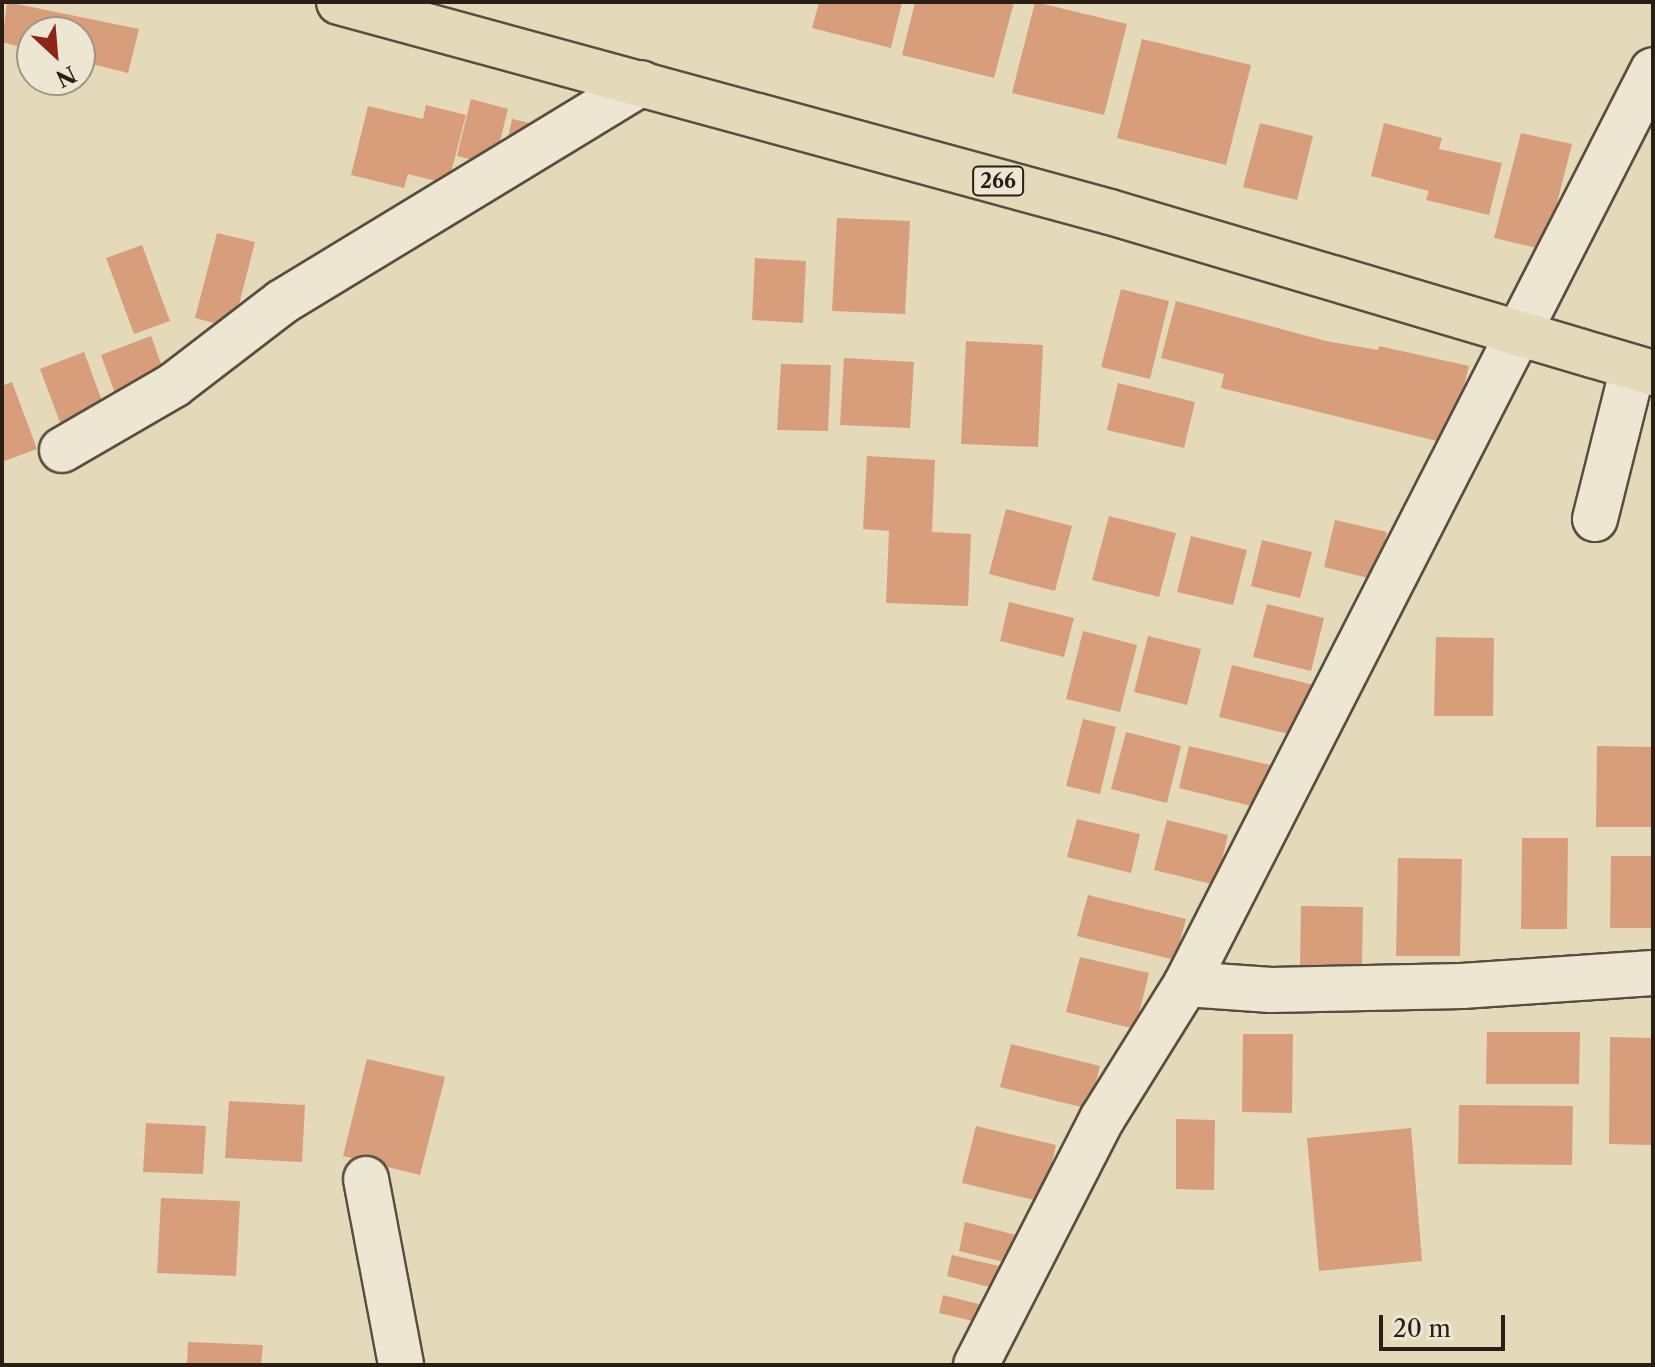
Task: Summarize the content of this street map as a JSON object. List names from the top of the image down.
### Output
{
  "streets": {
    "main road": ["266"]
  },
  "scale_bar": "20 m",
  "north": "bottom right"
}
